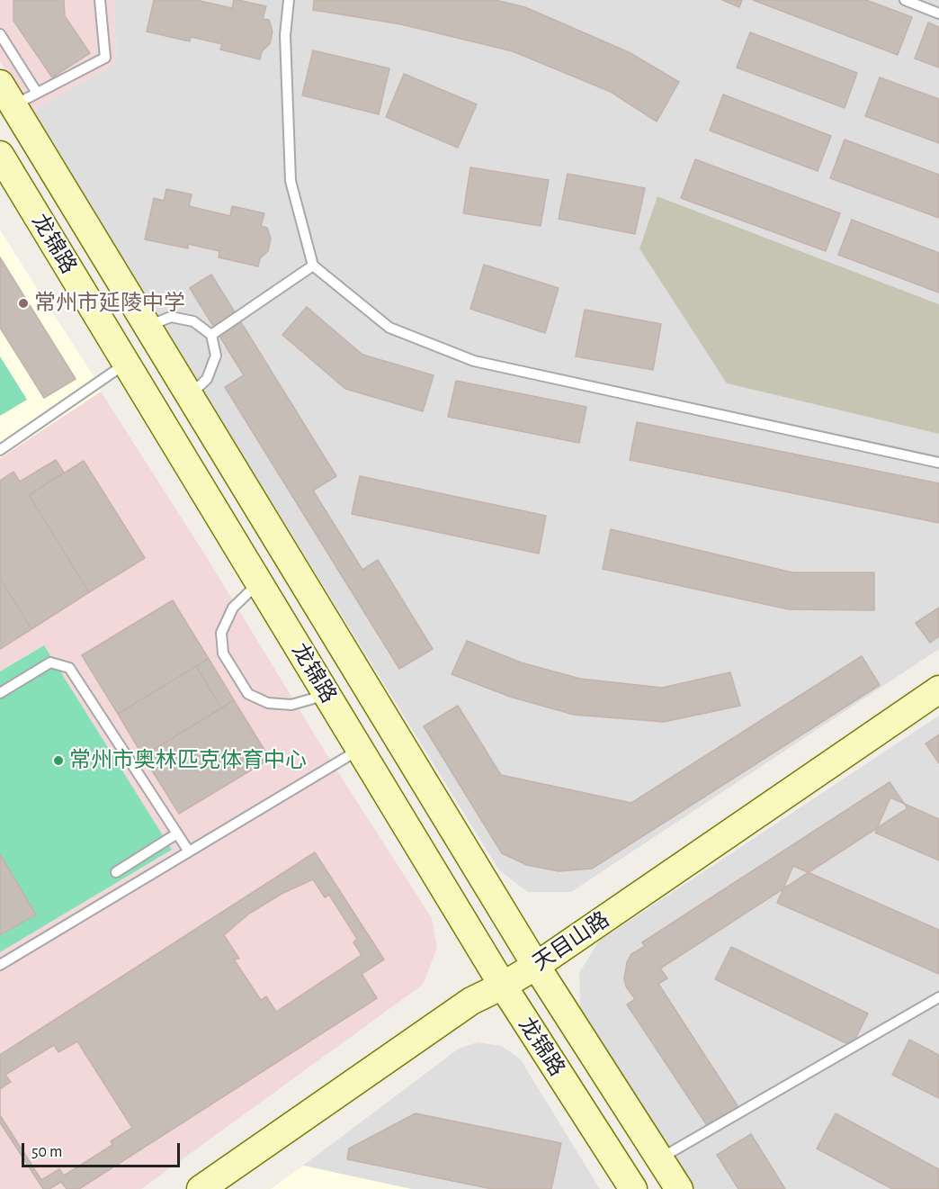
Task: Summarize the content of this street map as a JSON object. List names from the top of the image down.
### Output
{
  "streets": {
    "main road": ["龙锦路", "天目山路"]
  },
  "crossings": [
    ["龙锦路", "天目山路"]
  ],
  "places": ["常州市延陵中学", "常州市奥林匹克体育中心"],
  "scale_bar": "50 m"
}
